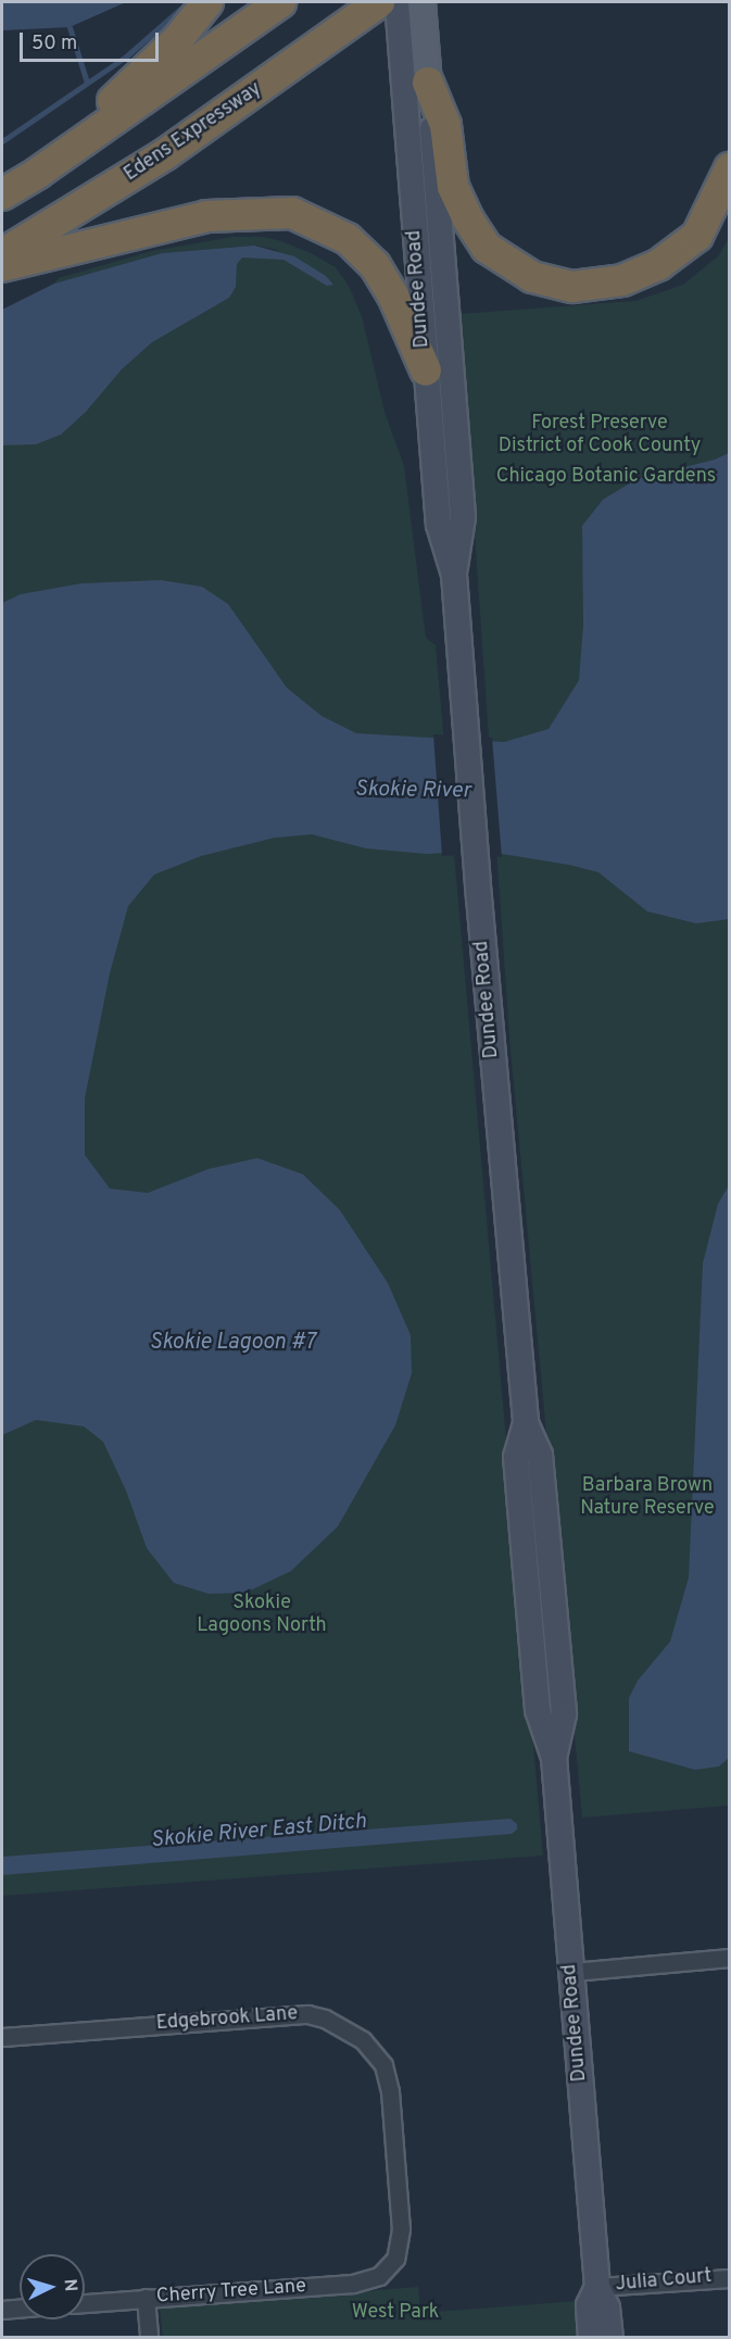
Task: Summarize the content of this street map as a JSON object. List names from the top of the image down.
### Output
{
  "streets": {
    "highway": ["Edens Expressway"],
    "main road": ["Dundee Road"],
    "street": ["Edgebrook Lane", "Julia Court", "Cherry Tree Lane"]
  },
  "crossings": [
    ["Dundee Road", "Julia Court"],
    ["Edgebrook Lane", "Cherry Tree Lane"]
  ],
  "water": ["Skokie River", "Skokie Lagoon #7", "Skokie River East Ditch"],
  "parks": [
    "Forest Preserve District of Cook County",
    "Chicago Botanic Gardens",
    "Barbara Brown Nature Reserve",
    "Skokie Lagoons North",
    "West Park"
  ],
  "scale_bar": "50 m",
  "north": "right"
}
